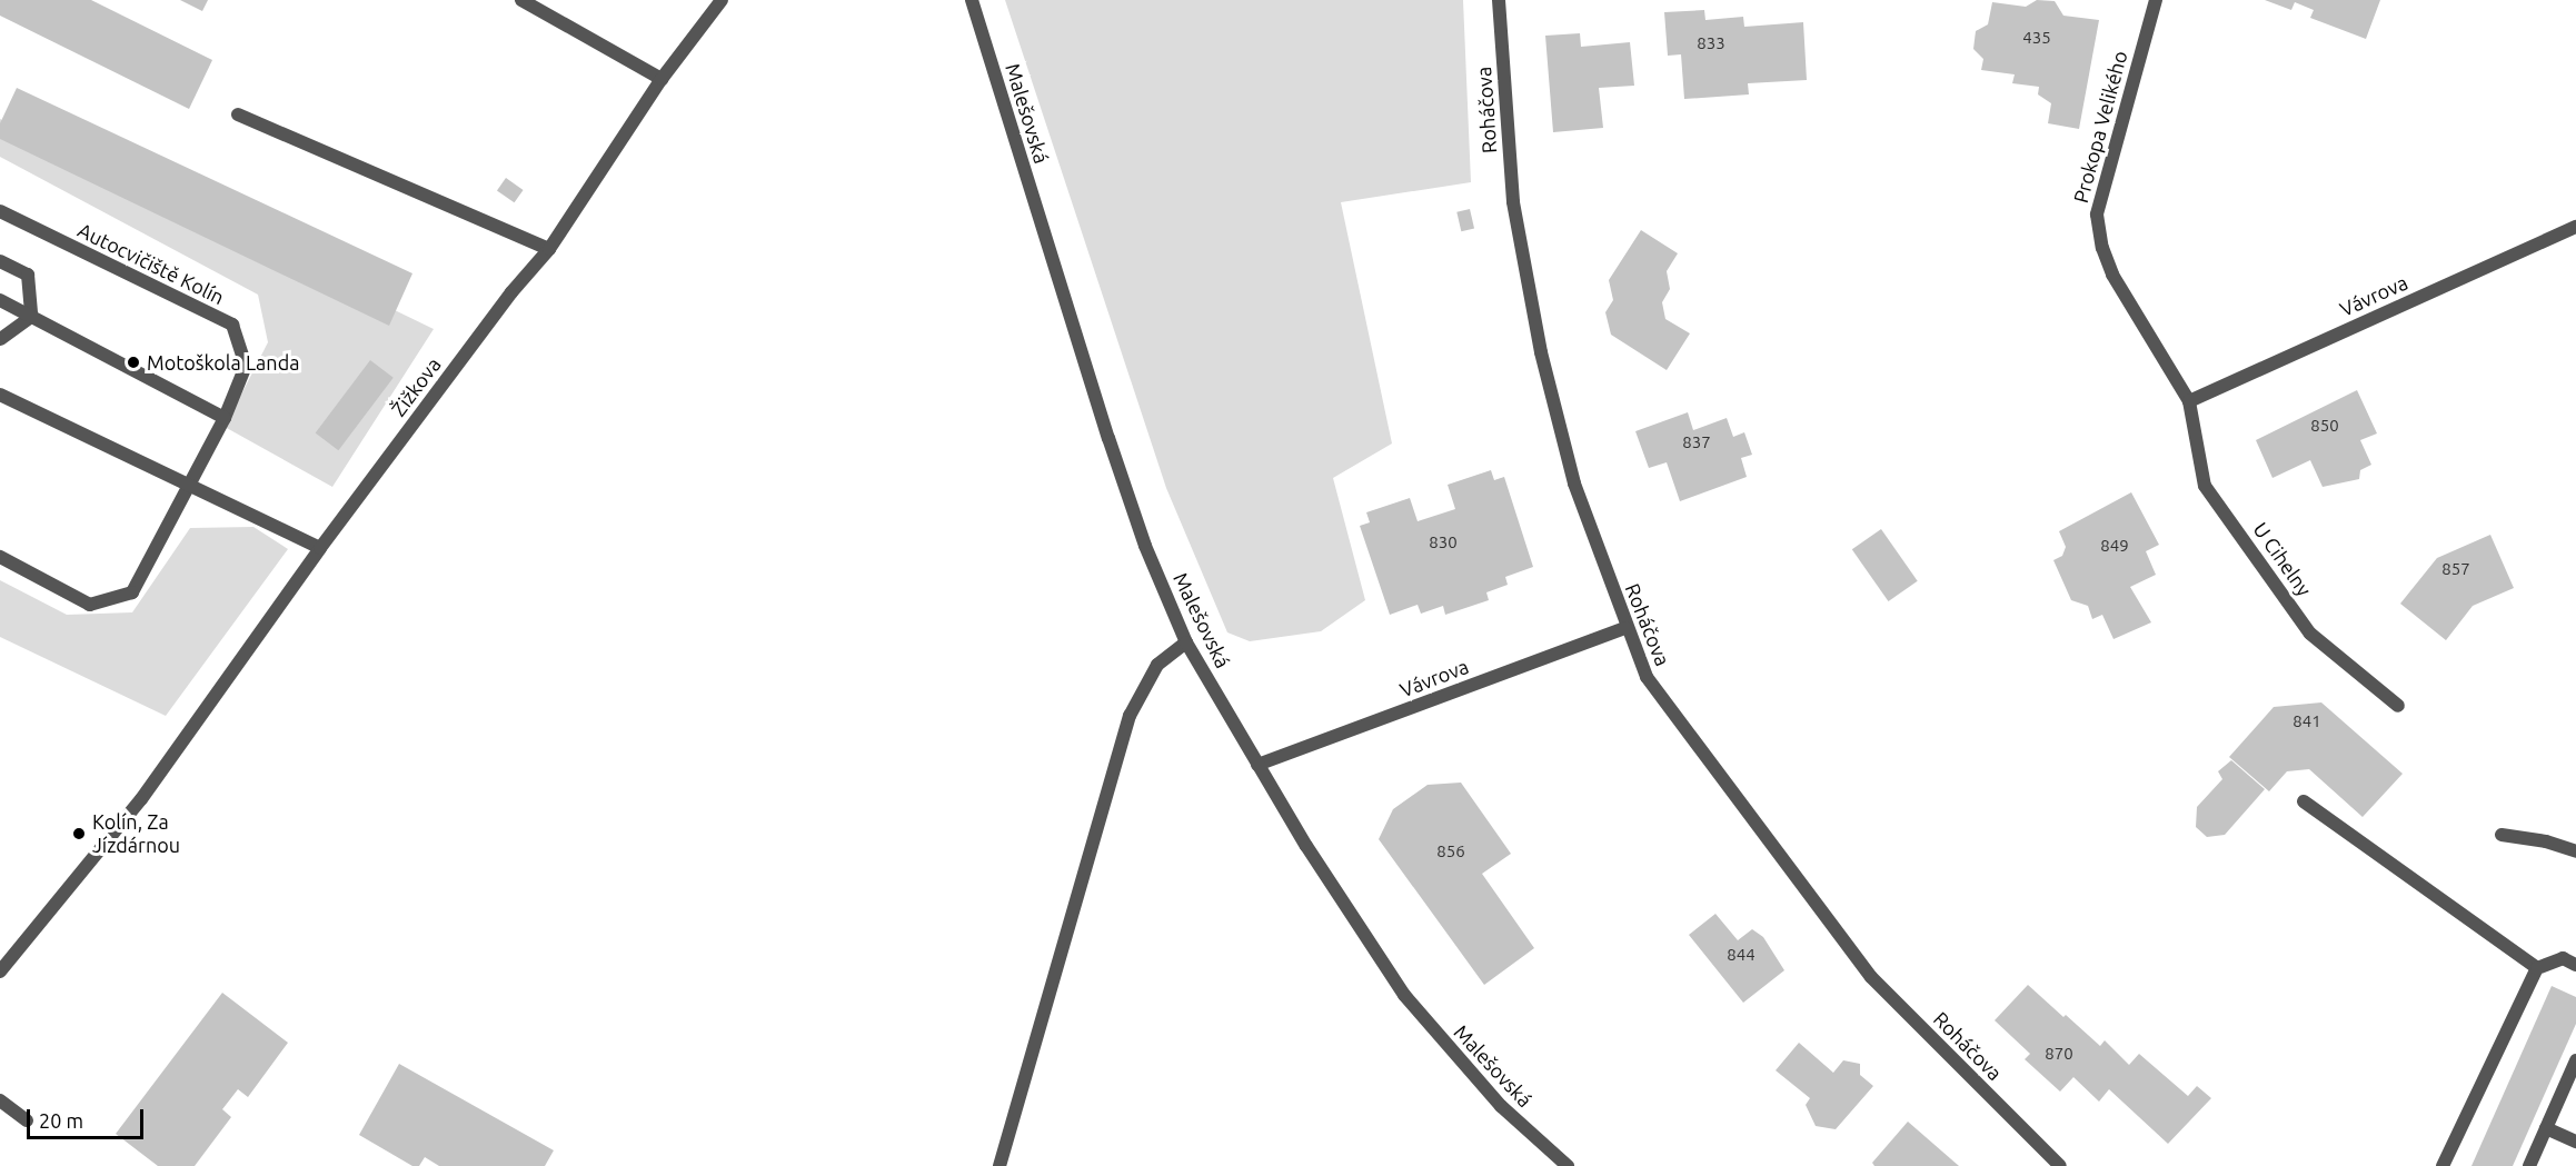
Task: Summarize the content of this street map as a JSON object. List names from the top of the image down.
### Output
{
  "streets": {
    "street": [
      "Roháčova",
      "Malešovská",
      "Prokopa Velikého",
      "Autocvičiště Kolín",
      "Vávrova",
      "Žižkova",
      "U Cihelny"
    ]
  },
  "crossings": [
    ["Roháčova", "Vávrova"],
    ["Malešovská", "Vávrova"],
    ["Prokopa Velikého", "Vávrova"],
    ["Prokopa Velikého", "U Cihelny"],
    ["Vávrova", "U Cihelny"]
  ],
  "places": ["Motoškola Landa", "Kolín, Za Jízdárnou"],
  "house_numbers": [
    "435",
    "833",
    "850",
    "837",
    "830",
    "849",
    "857",
    "841",
    "856",
    "844",
    "870"
  ],
  "scale_bar": "20 m"
}
